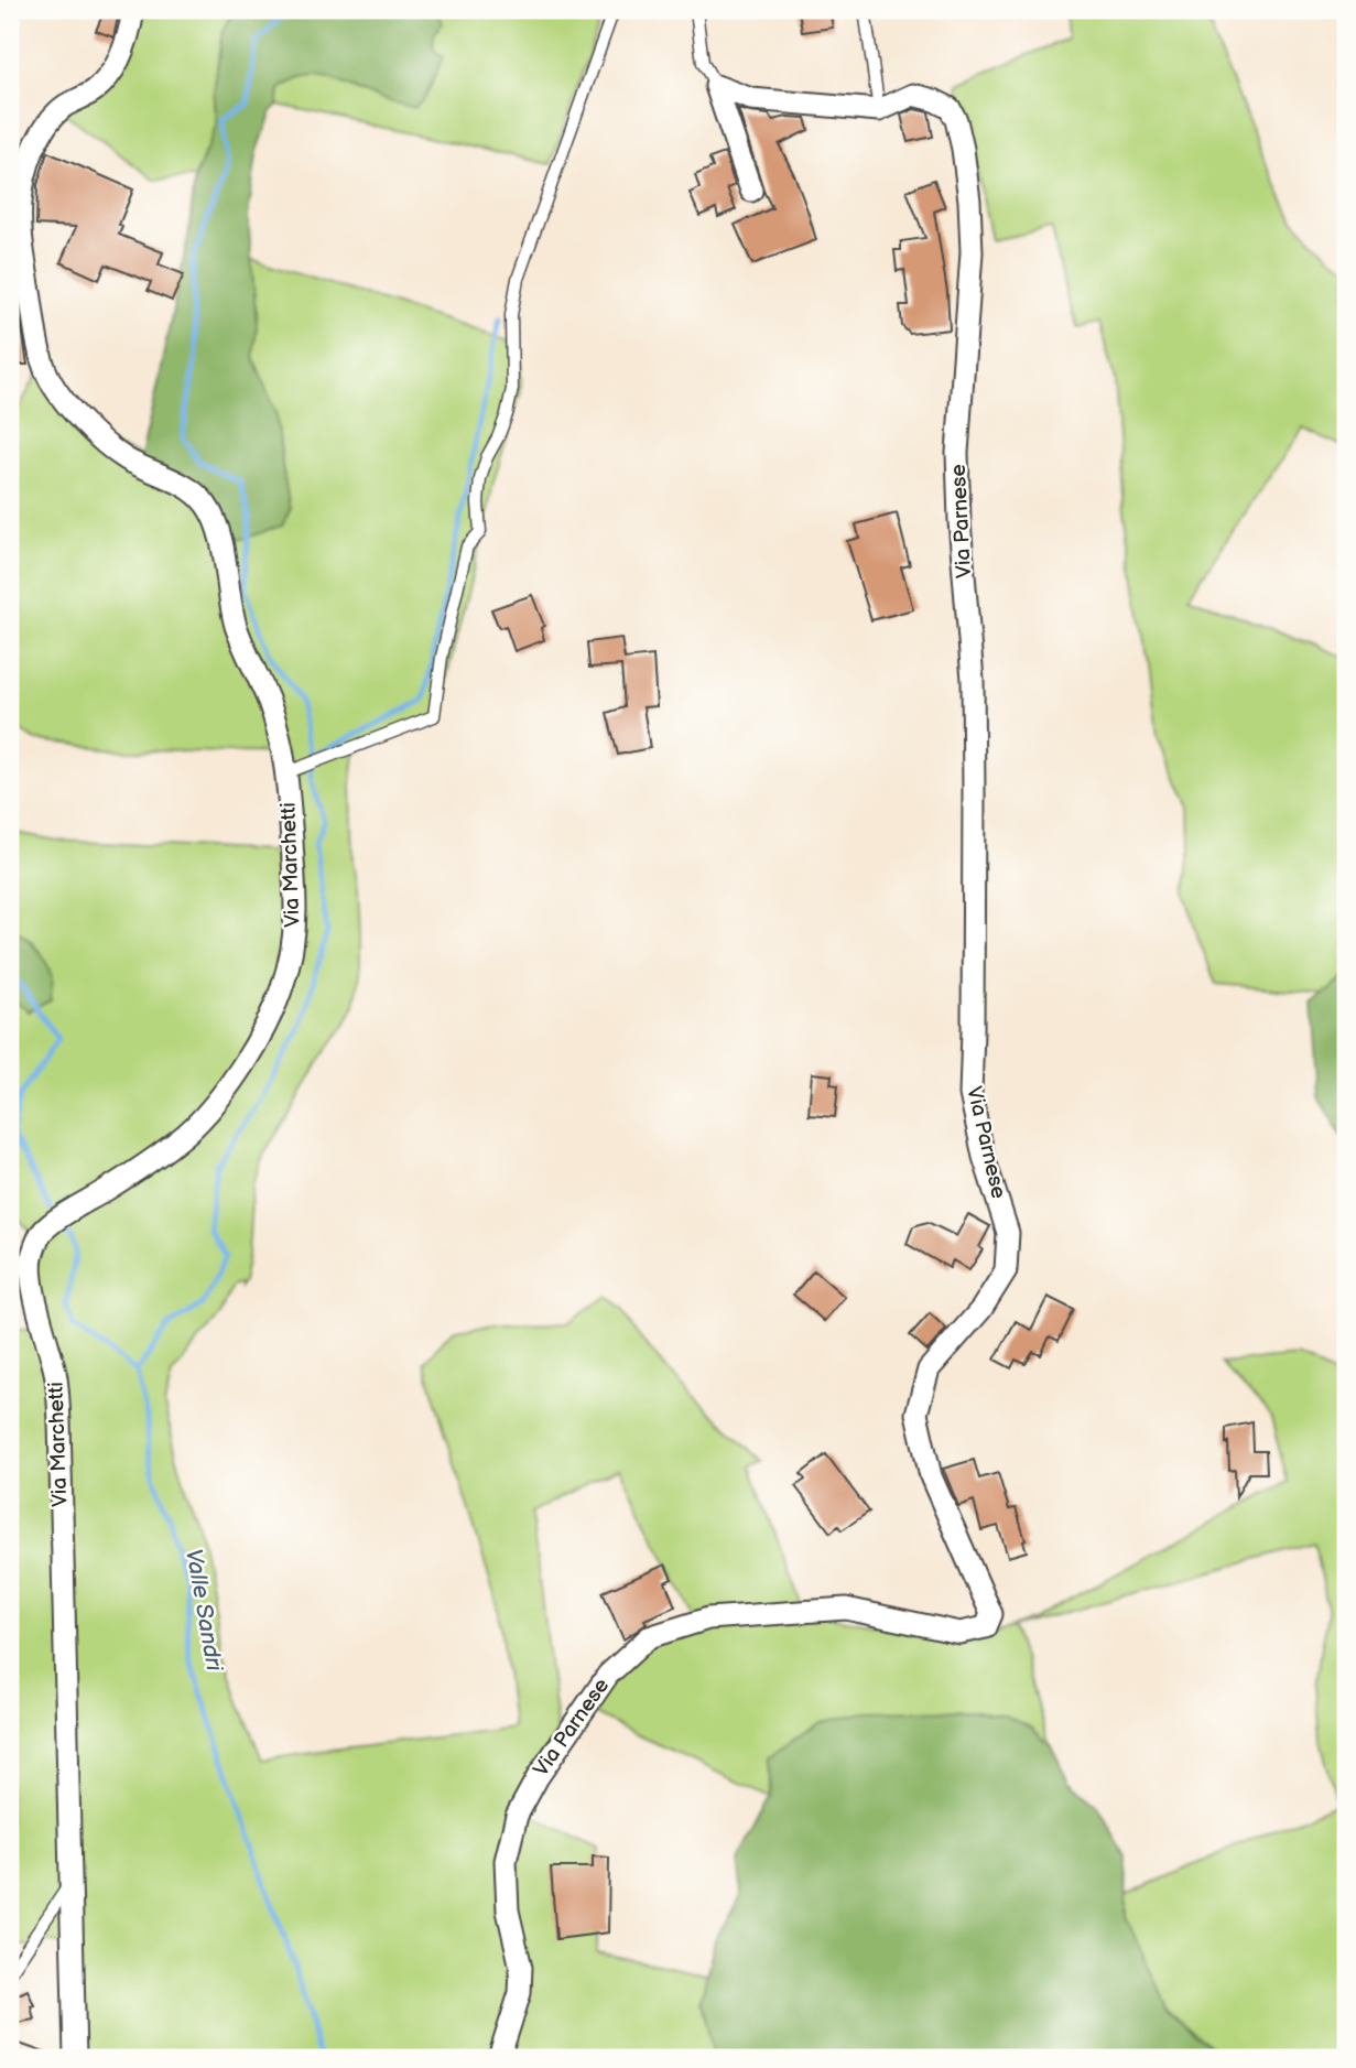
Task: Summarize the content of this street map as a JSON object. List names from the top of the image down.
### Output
{
  "streets": {
    "street": ["Via Parnese", "Via Marchetti"]
  },
  "water": ["Valle Sandri"]
}
